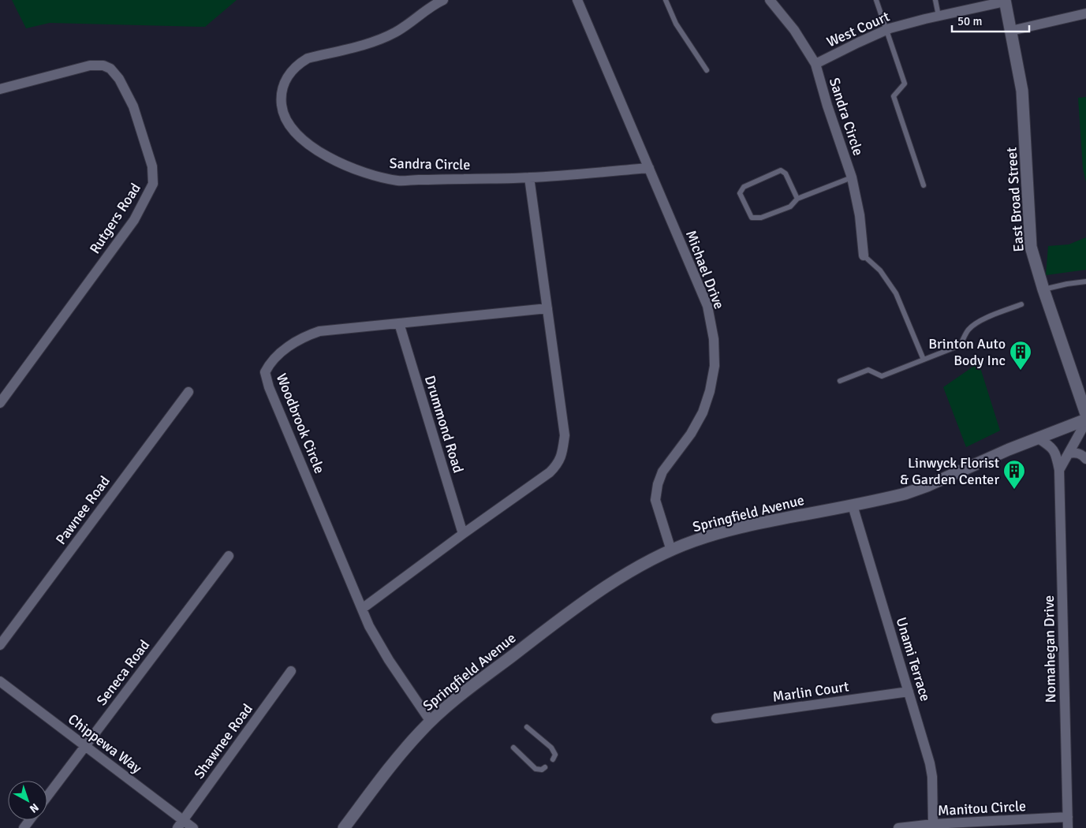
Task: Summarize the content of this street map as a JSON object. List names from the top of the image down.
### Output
{
  "streets": {
    "main road": ["East Broad Street", "Springfield Avenue"],
    "street": [
      "West Court",
      "Sandra Circle",
      "Rutgers Road",
      "Michael Drive",
      "Woodbrook Circle",
      "Drummond Road",
      "Pawnee Road",
      "Nomahegan Drive",
      "Unami Terrace",
      "Seneca Road",
      "Marlin Court",
      "Shawnee Road",
      "Chippewa Way",
      "Manitou Circle"
    ]
  },
  "crossings": [
    ["West Court", "Sandra Circle"],
    ["West Court", "East Broad Street"],
    ["Sandra Circle", "Michael Drive"],
    ["Michael Drive", "Springfield Avenue"],
    ["Woodbrook Circle", "Drummond Road"],
    ["Woodbrook Circle", "Springfield Avenue"],
    ["Springfield Avenue", "Nomahegan Drive"],
    ["Springfield Avenue", "Unami Terrace"],
    ["Nomahegan Drive", "Manitou Circle"],
    ["Unami Terrace", "Marlin Court"],
    ["Unami Terrace", "Manitou Circle"],
    ["Seneca Road", "Chippewa Way"],
    ["Shawnee Road", "Chippewa Way"]
  ],
  "places": {
    "building": ["Brinton Auto Body Inc", "Linwyck Florist & Garden Center"]
  },
  "scale_bar": "50 m",
  "north": "bottom right"
}
